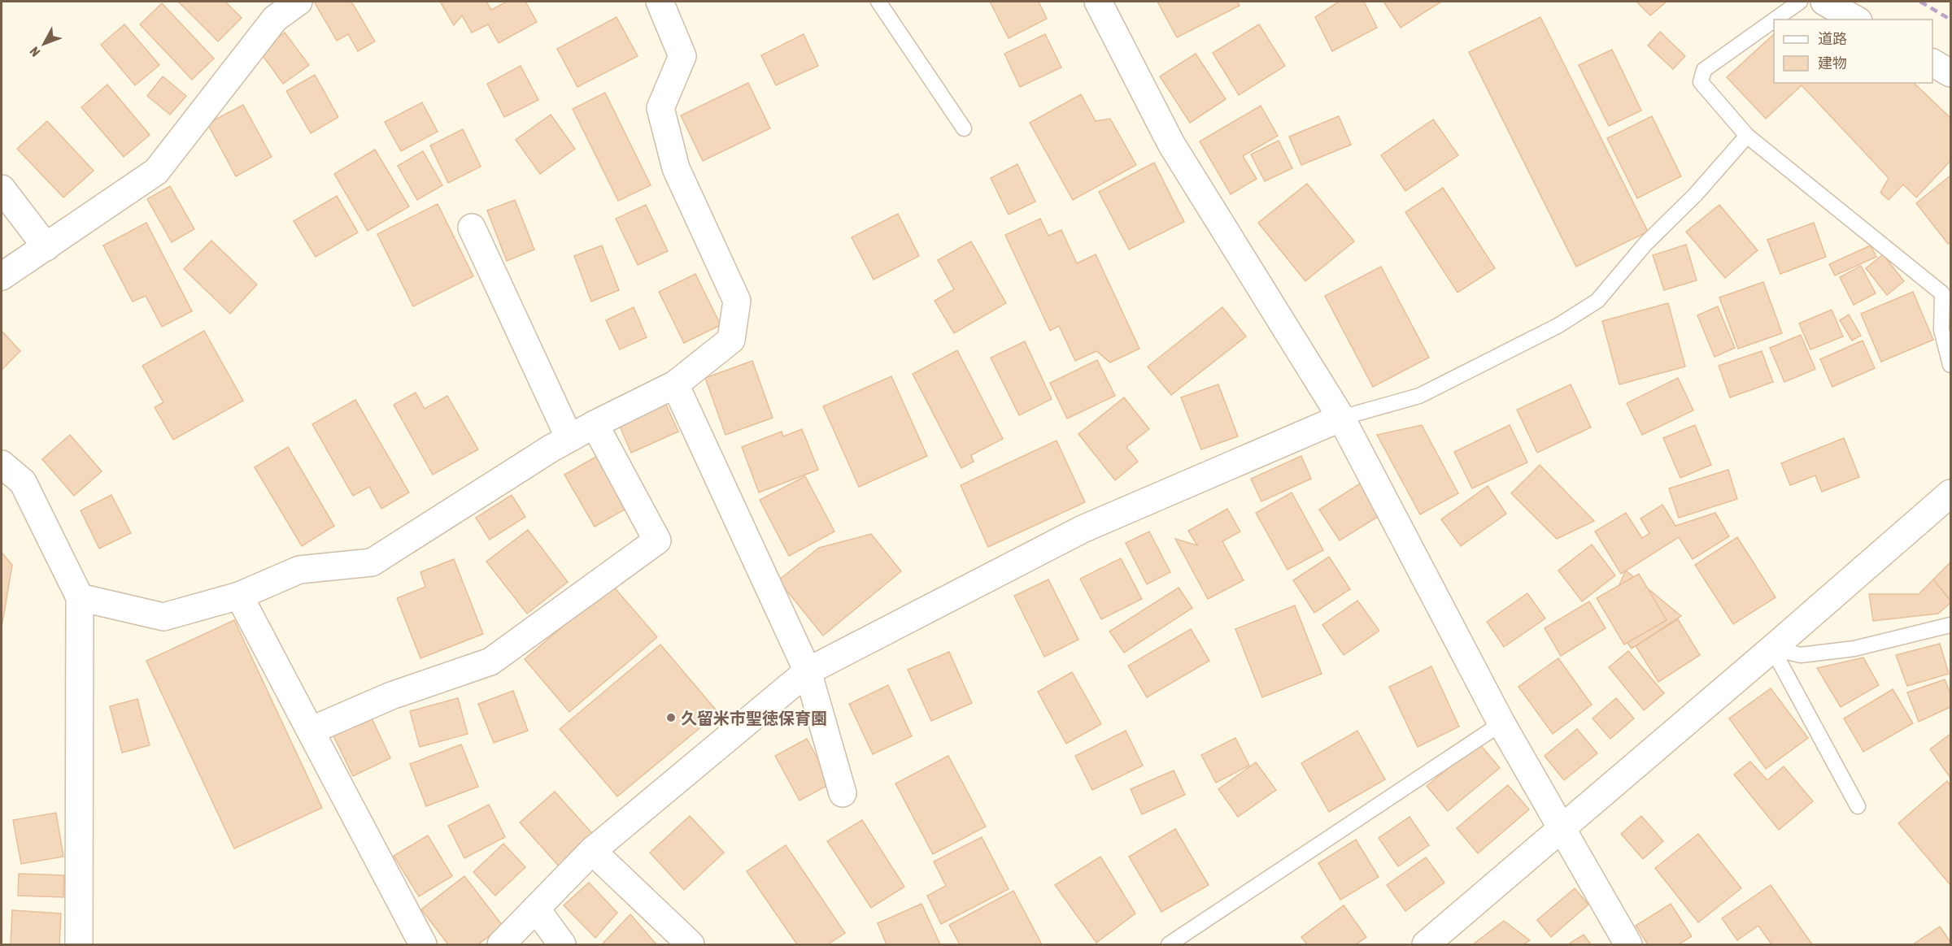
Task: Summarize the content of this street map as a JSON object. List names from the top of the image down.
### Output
{
  "places": ["久留米市聖徳保育園"],
  "legend": ["道路", "建物"],
  "north": "bottom left"
}
